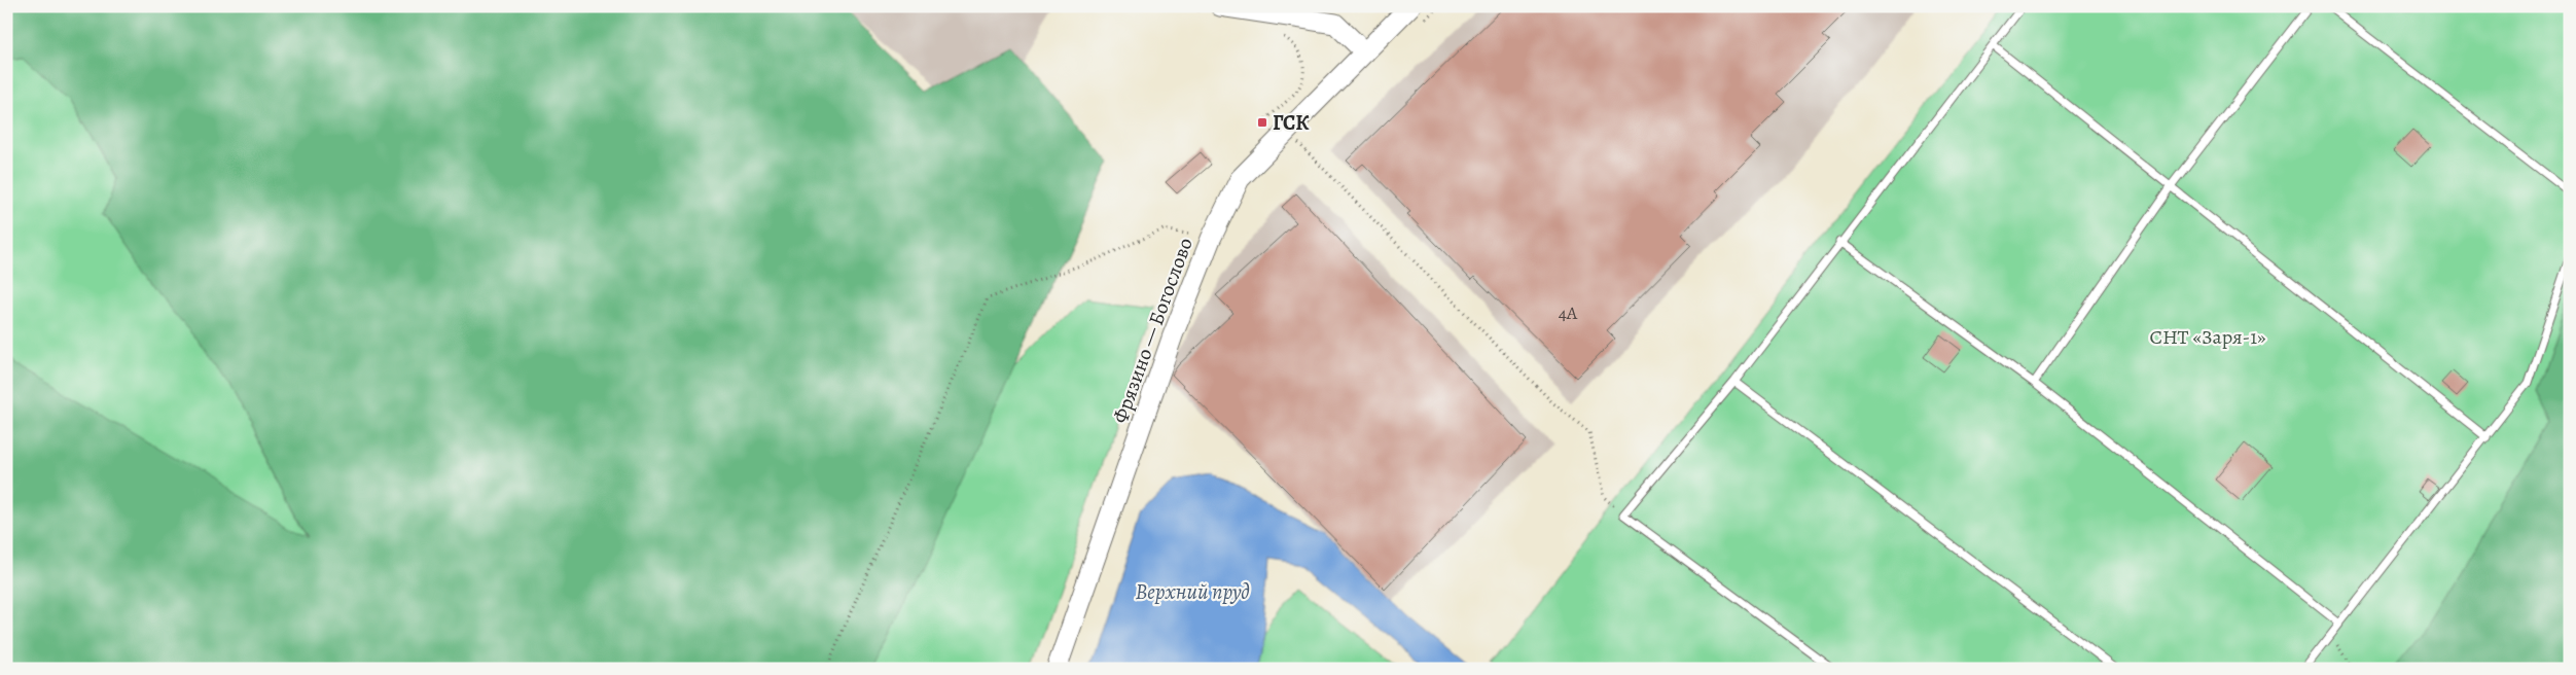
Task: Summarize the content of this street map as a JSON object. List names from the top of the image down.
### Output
{
  "streets": {
    "street": ["Фрязино — Богослово"]
  },
  "water": ["Верхний пруд"],
  "parks": ["СНТ «Заря-1»"],
  "places": {
    "transit": ["ГСК"]
  },
  "house_numbers": ["4А"]
}
